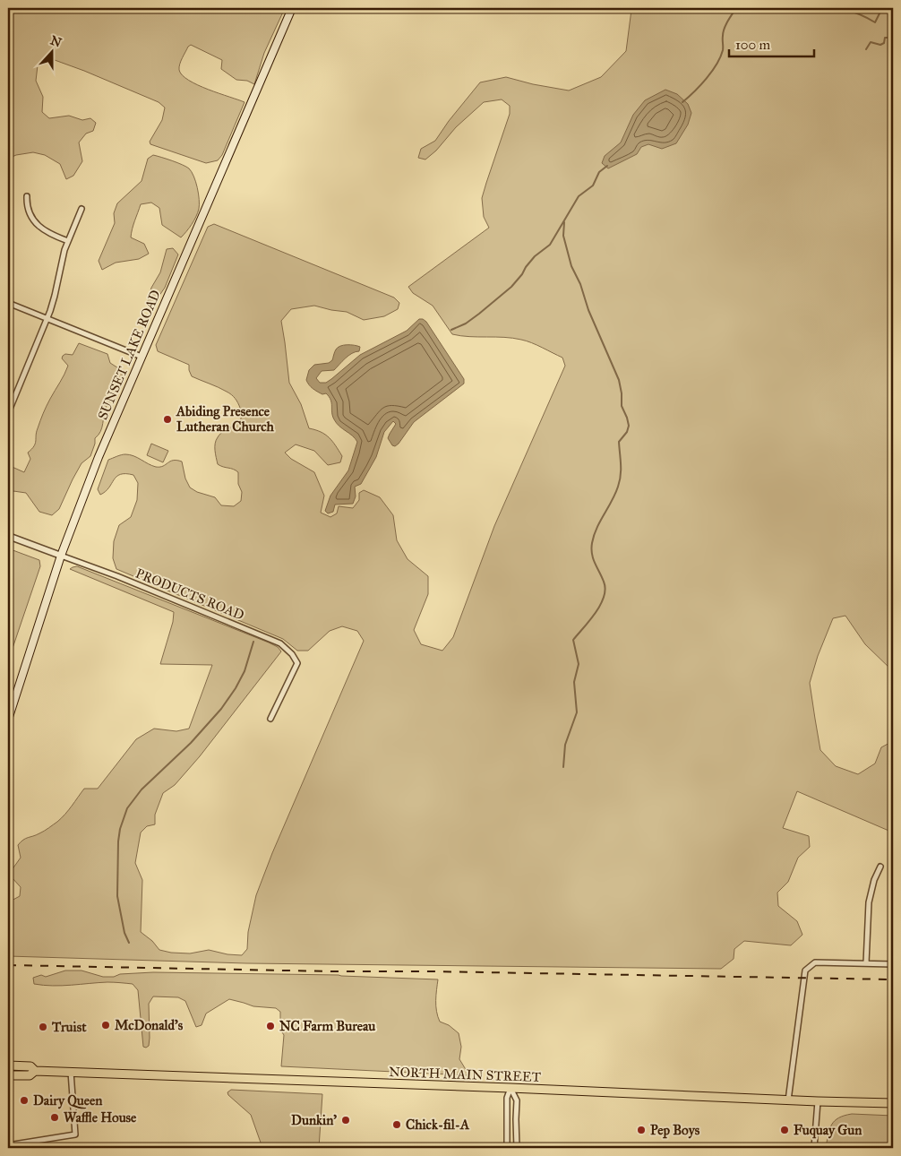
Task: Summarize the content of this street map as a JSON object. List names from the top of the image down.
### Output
{
  "streets": {
    "highway": ["NORTH MAIN STREET"],
    "main road": ["SUNSET LAKE ROAD"],
    "street": ["PRODUCTS ROAD"]
  },
  "crossings": [
    ["SUNSET LAKE ROAD", "PRODUCTS ROAD"]
  ],
  "places": [
    "Abiding Presence Lutheran Church",
    "McDonald's",
    "NC Farm Bureau",
    "Truist",
    "Dairy Queen",
    "Waffle House",
    "Dunkin'",
    "Chick-fil-A",
    "Pep Boys",
    "Fuquay Gun"
  ],
  "scale_bar": "100 m",
  "north": "top"
}
